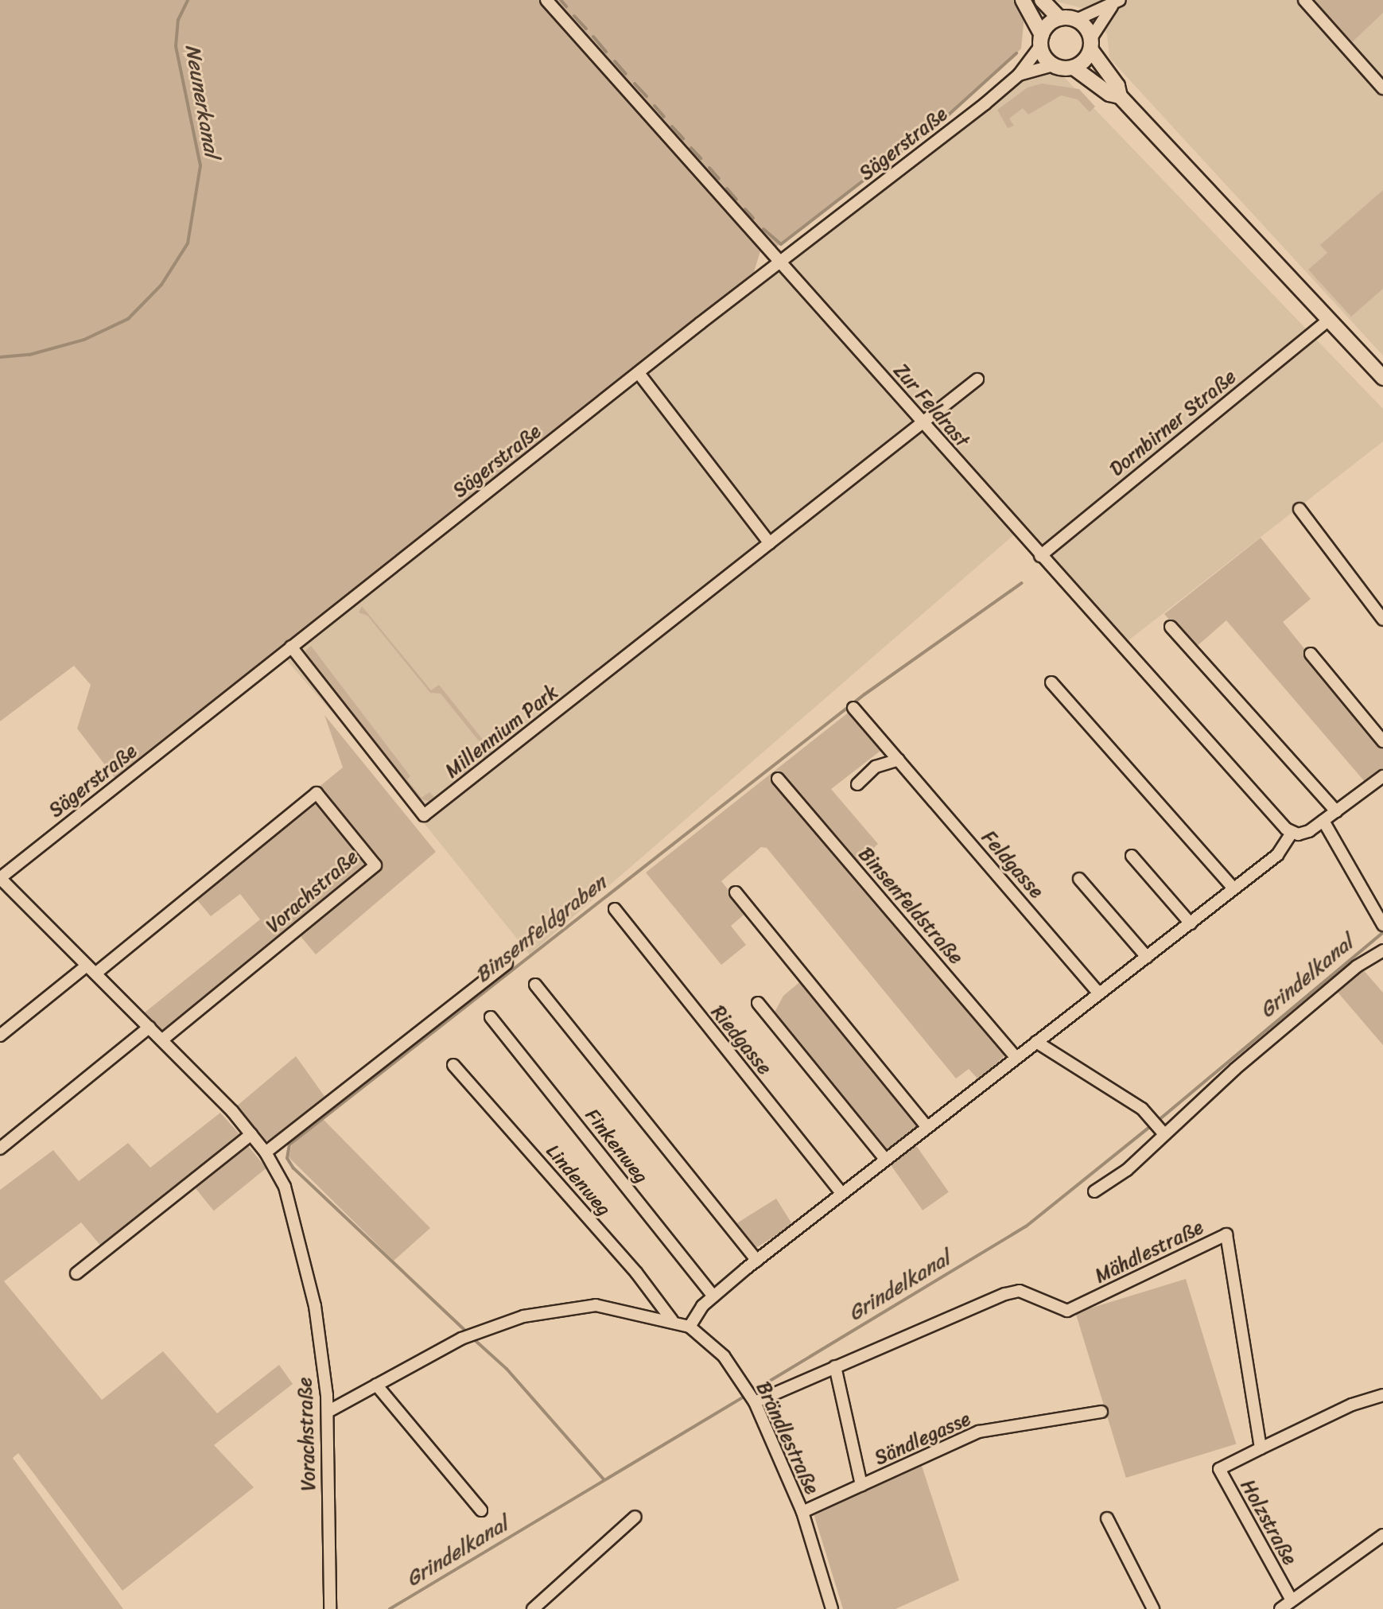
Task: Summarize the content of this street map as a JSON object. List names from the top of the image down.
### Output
{
  "streets": {
    "street": [
      "Sägerstraße",
      "Zur Feldrast",
      "Dornbirner Straße",
      "Millennium Park",
      "Feldgasse",
      "Vorachstraße",
      "Binsenfeldstraße",
      "Riedgasse",
      "Finkenweg",
      "Lindenweg",
      "Mähdlestraße",
      "Brändlestraße",
      "Sändlegasse",
      "Holzstraße"
    ]
  },
  "crossings": [
    ["Sägerstraße", "Zur Feldrast"],
    ["Sägerstraße", "Millennium Park"],
    ["Sägerstraße", "Vorachstraße"],
    ["Zur Feldrast", "Dornbirner Straße"],
    ["Zur Feldrast", "Millennium Park"],
    ["Vorachstraße", "Brändlestraße"],
    ["Lindenweg", "Brändlestraße"],
    ["Mähdlestraße", "Brändlestraße"],
    ["Mähdlestraße", "Holzstraße"],
    ["Brändlestraße", "Sändlegasse"]
  ],
  "water": ["Neunerkanal", "Binsenfeldgraben", "Grindelkanal"]
}
